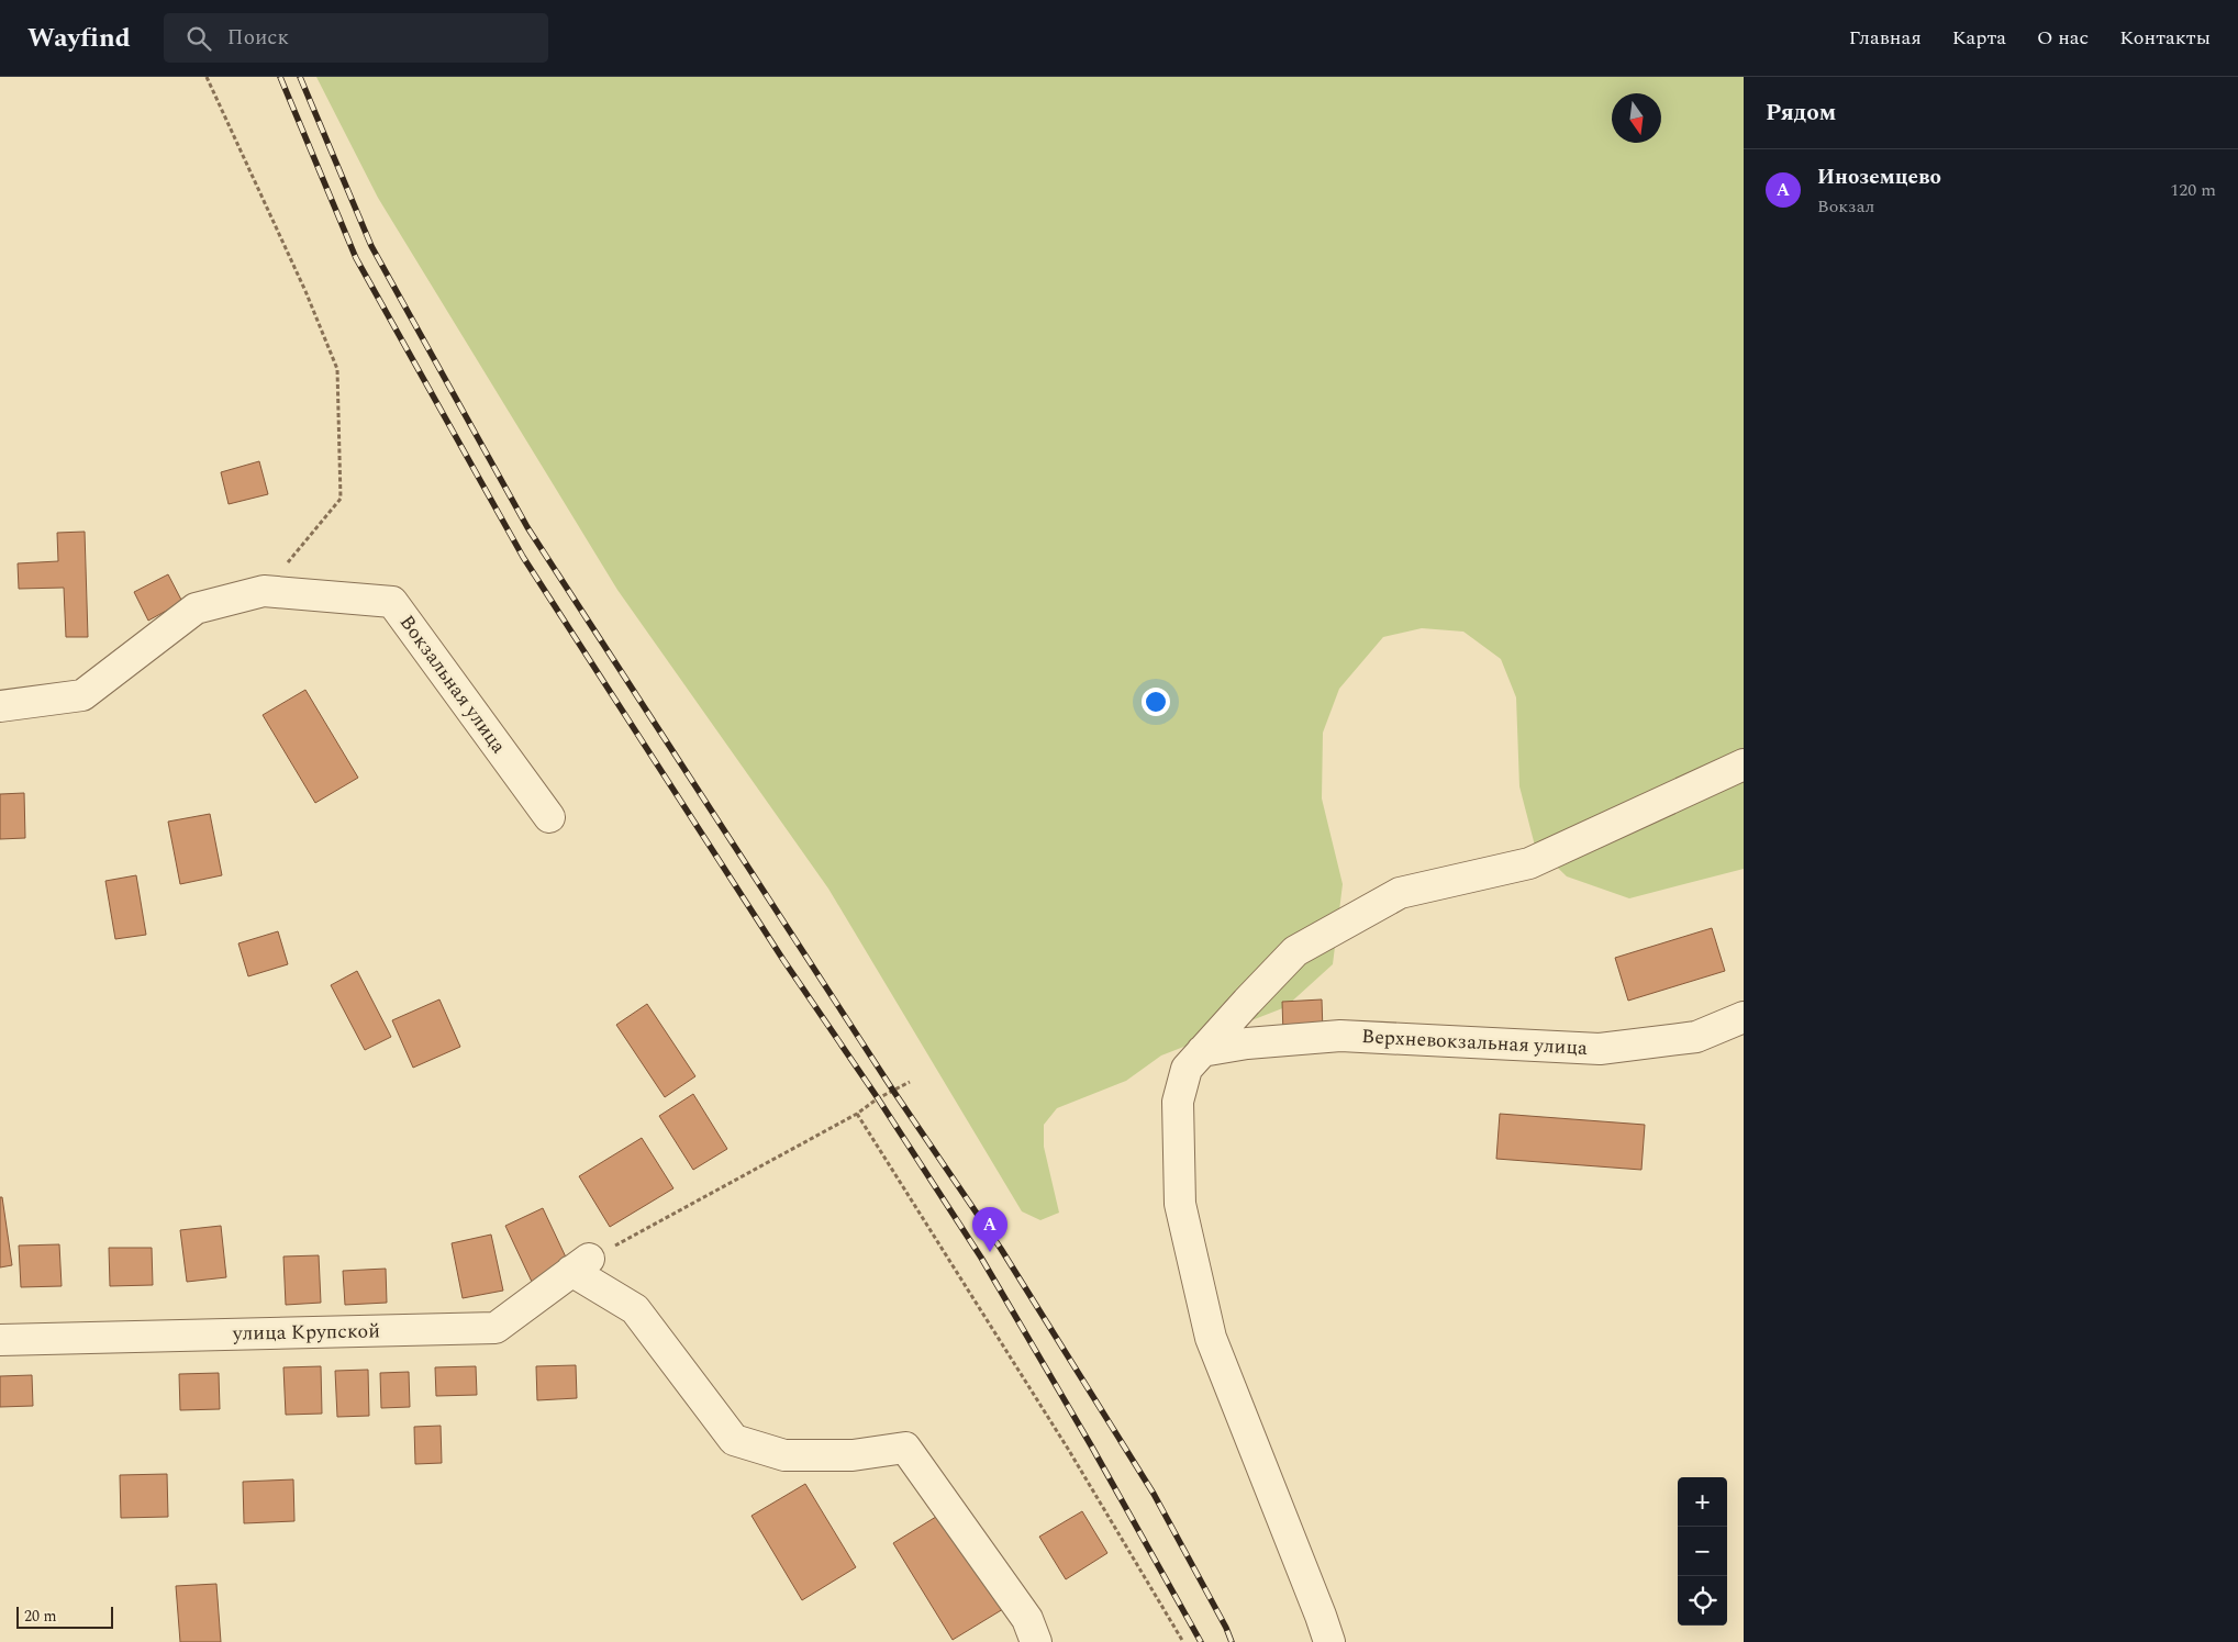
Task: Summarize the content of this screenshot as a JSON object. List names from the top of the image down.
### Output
{
  "streets": {
    "street": ["Вокзальная улица", "Верхневокзальная улица", "улица Крупской"]
  },
  "scale_bar": "20 m",
  "north": "bottom",
  "page": {
    "header": "Wayfind",
    "search": "Поиск",
    "nav": [
      "Главная",
      "Карта",
      "О нас",
      "Контакты"
    ],
    "heading": "Рядом",
    "list": [
      {
        "mark": "A",
        "name": "Иноземцево",
        "note": "Вокзал",
        "value": "120 m"
      }
    ],
    "pins": "A",
    "map_buttons": ["+", "−"],
    "scale": "20 m"
  }
}
